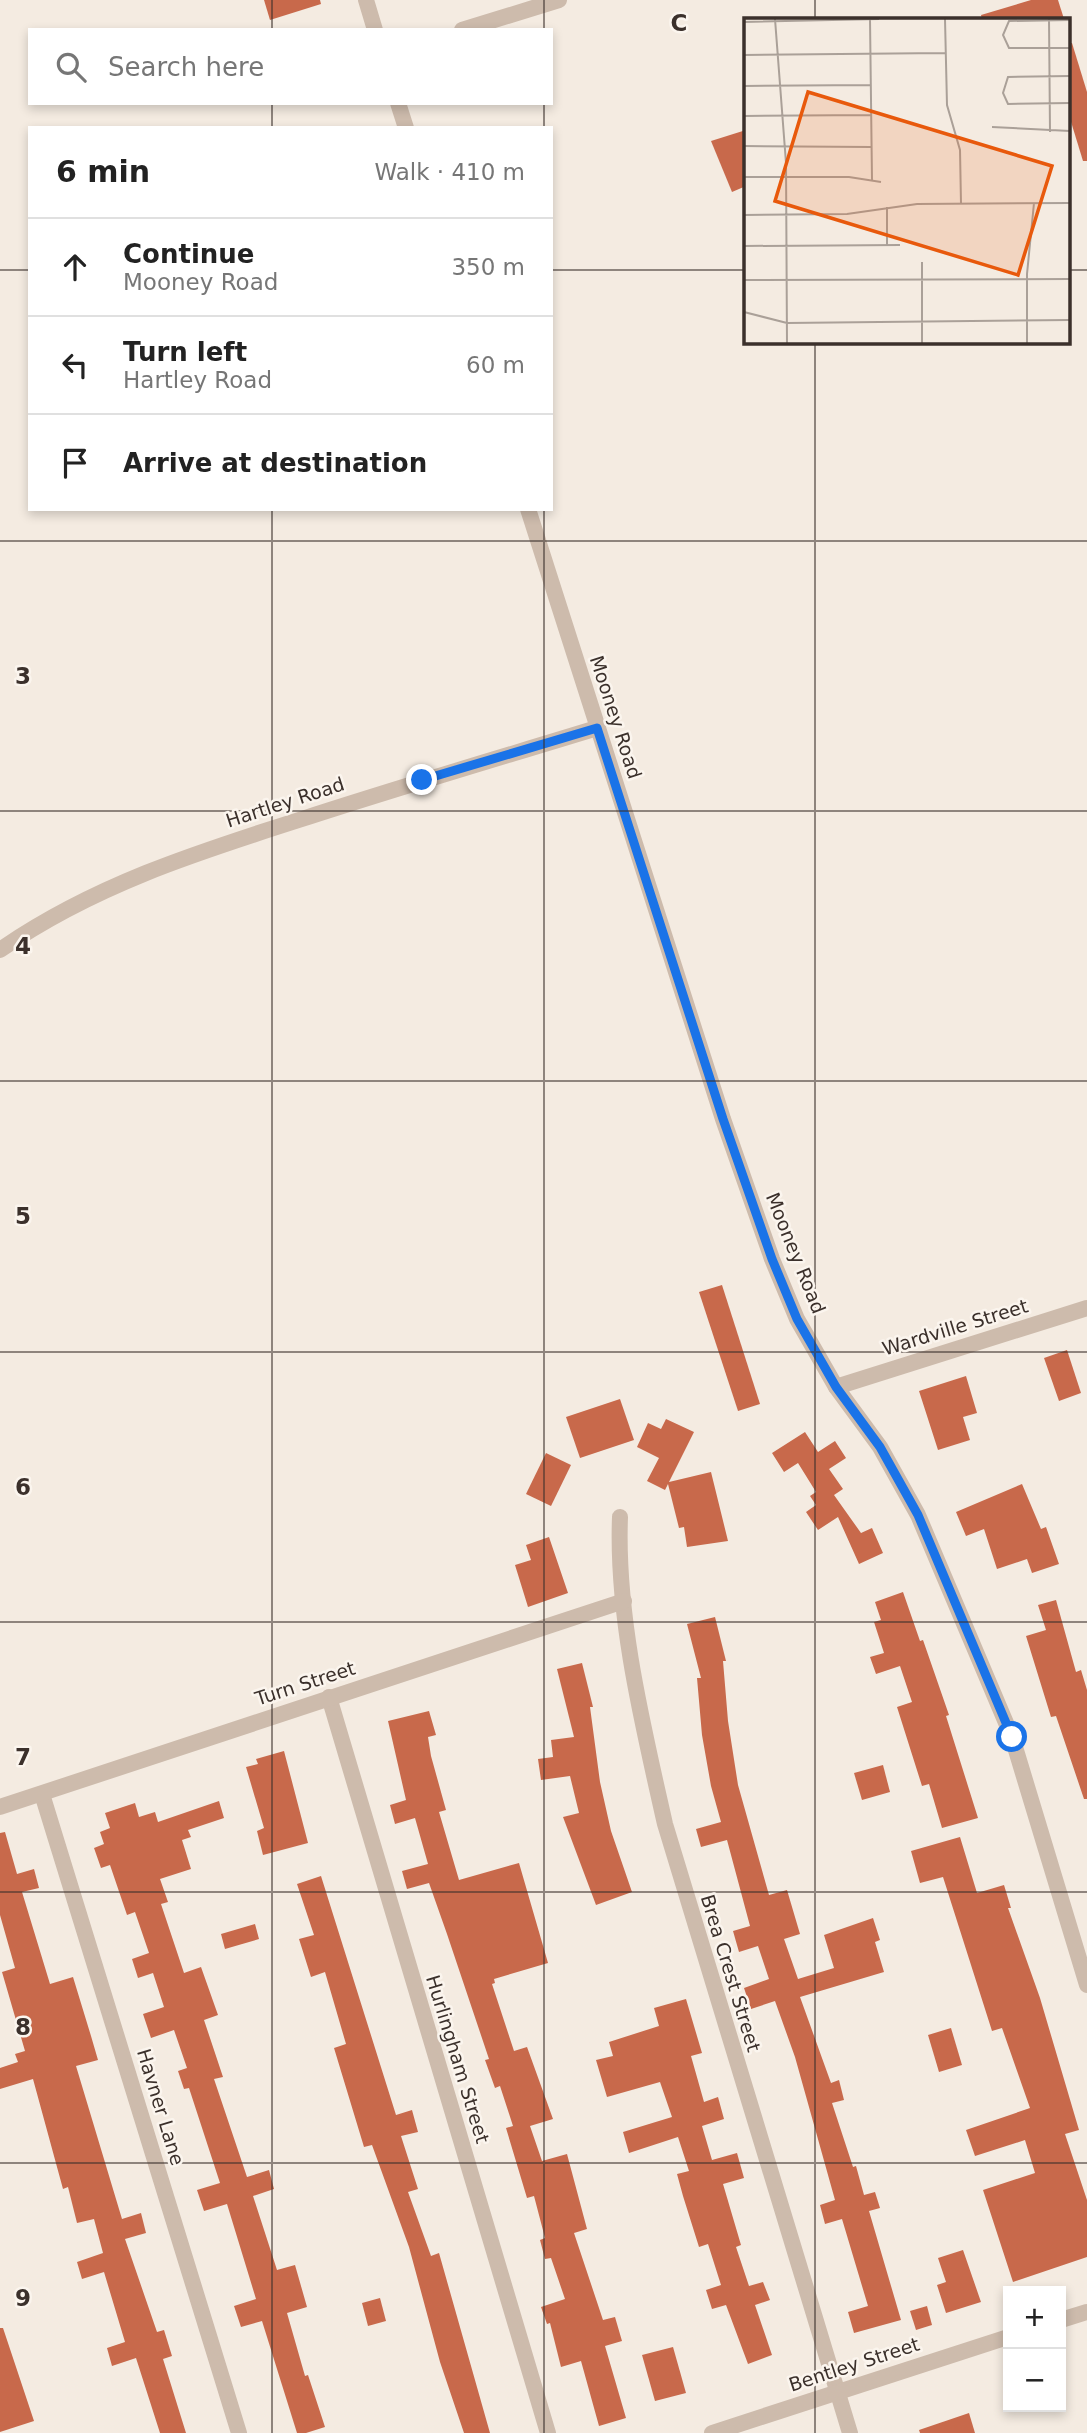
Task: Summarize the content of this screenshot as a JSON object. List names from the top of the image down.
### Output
{
  "streets": {
    "street": [
      "Mooney Road",
      "Hartley Road",
      "Wardville Street",
      "Turn Street",
      "Brea Crest Street",
      "Hurlingham Street",
      "Havner Lane",
      "Bentley Street"
    ]
  },
  "crossings": [
    ["Mooney Road", "Hartley Road"],
    ["Mooney Road", "Wardville Street"],
    ["Turn Street", "Brea Crest Street"],
    ["Turn Street", "Hurlingham Street"],
    ["Turn Street", "Havner Lane"],
    ["Brea Crest Street", "Bentley Street"]
  ],
  "page": {
    "search": "Search here",
    "heading": ["6 min", "Walk · 410 m"],
    "list": [
      ["Continue", "Mooney Road", "350 m"],
      ["Turn left", "Hartley Road", "60 m"],
      "Arrive at destination"
    ],
    "map_buttons": ["+", "−"]
  },
  "grid": {
    "columns": ["C"],
    "rows": [
      "3",
      "4",
      "5",
      "6",
      "7",
      "8",
      "9"
    ]
  }
}
